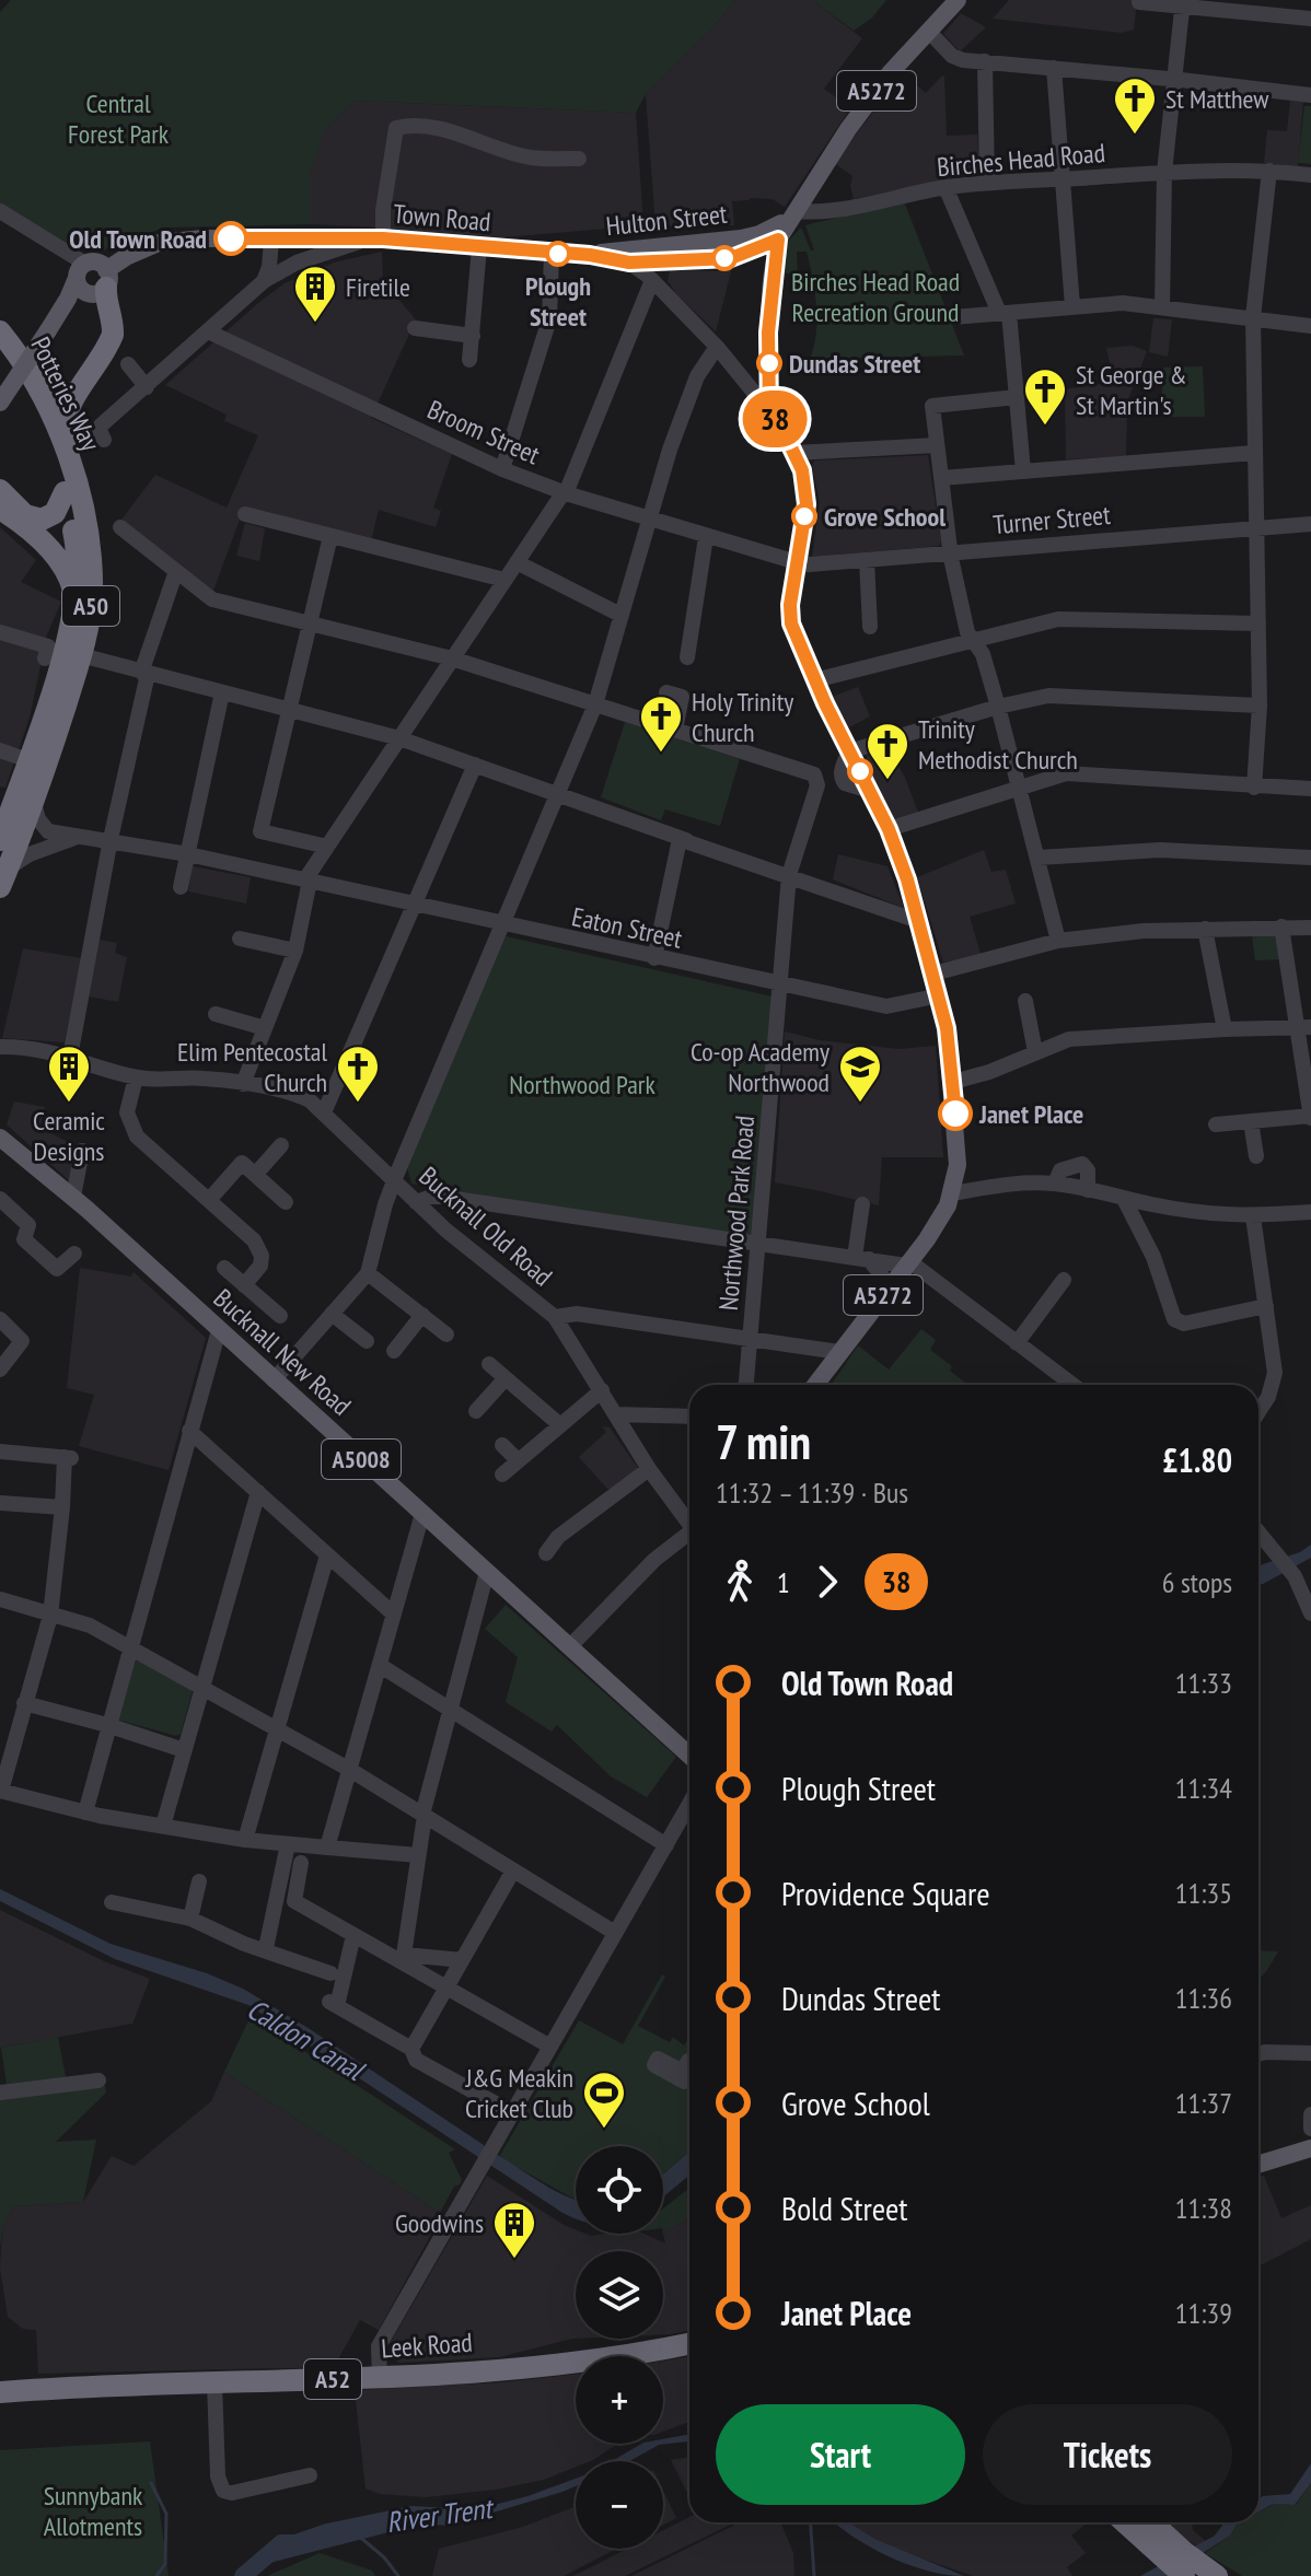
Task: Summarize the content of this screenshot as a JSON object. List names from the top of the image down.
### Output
{
  "streets": {
    "highway": [
      "Potteries Way",
      "A50",
      "Leek Road",
      "A52"
    ],
    "main road": [
      "A5272",
      "Town Road",
      "Hulton Street",
      "Bucknall New Road",
      "A5008"
    ],
    "street": [
      "Birches Head Road",
      "Broom Street",
      "Turner Street",
      "Eaton Street",
      "Northwood Park Road",
      "Bucknall Old Road"
    ]
  },
  "crossings": [
    ["A5272", "Birches Head Road"],
    ["A5272", "Town Road"],
    ["A5272", "Hulton Street"],
    ["A5272", "Broom Street"],
    ["A5272", "Turner Street"],
    ["A5272", "Eaton Street"],
    ["Birches Head Road", "Hulton Street"],
    ["Town Road", "Hulton Street"],
    ["Potteries Way", "Eaton Street"],
    ["Broom Street", "Turner Street"],
    ["Eaton Street", "Northwood Park Road"]
  ],
  "water": ["Caldon Canal", "River Trent"],
  "parks": [
    "Central Forest Park",
    "Birches Head Road Recreation Ground",
    "Northwood Park",
    "Sunnybank Allotments"
  ],
  "places": {
    "church": [
      "St Matthew",
      "St George & St Martin's",
      "Holy Trinity Church",
      "Trinity Methodist Church",
      "Elim Pentecostal Church"
    ],
    "other": [
      "Old Town Road",
      "Plough Street",
      "Dundas Street",
      "Grove School",
      "Janet Place"
    ],
    "building": ["Firetile", "Ceramic Designs", "Goodwins"],
    "school or university": ["Co-op Academy Northwood"],
    "sports": ["J&G Meakin Cricket Club"]
  },
  "lines": ["bus line 38"],
  "page": {
    "on_map": "38",
    "heading": ["7 min", "11:32 – 11:39 · Bus", "£1.80"],
    "legs": ["1", "38", "6 stops"],
    "list": [
      {
        "name": "Old Town Road",
        "value": "11:33"
      },
      {
        "name": "Plough Street",
        "value": "11:34"
      },
      {
        "name": "Providence Square",
        "value": "11:35"
      },
      {
        "name": "Dundas Street",
        "value": "11:36"
      },
      {
        "name": "Grove School",
        "value": "11:37"
      },
      {
        "name": "Bold Street",
        "value": "11:38"
      },
      {
        "name": "Janet Place",
        "value": "11:39"
      }
    ],
    "map_buttons": ["+", "−"],
    "buttons": ["Start", "Tickets"]
  }
}
